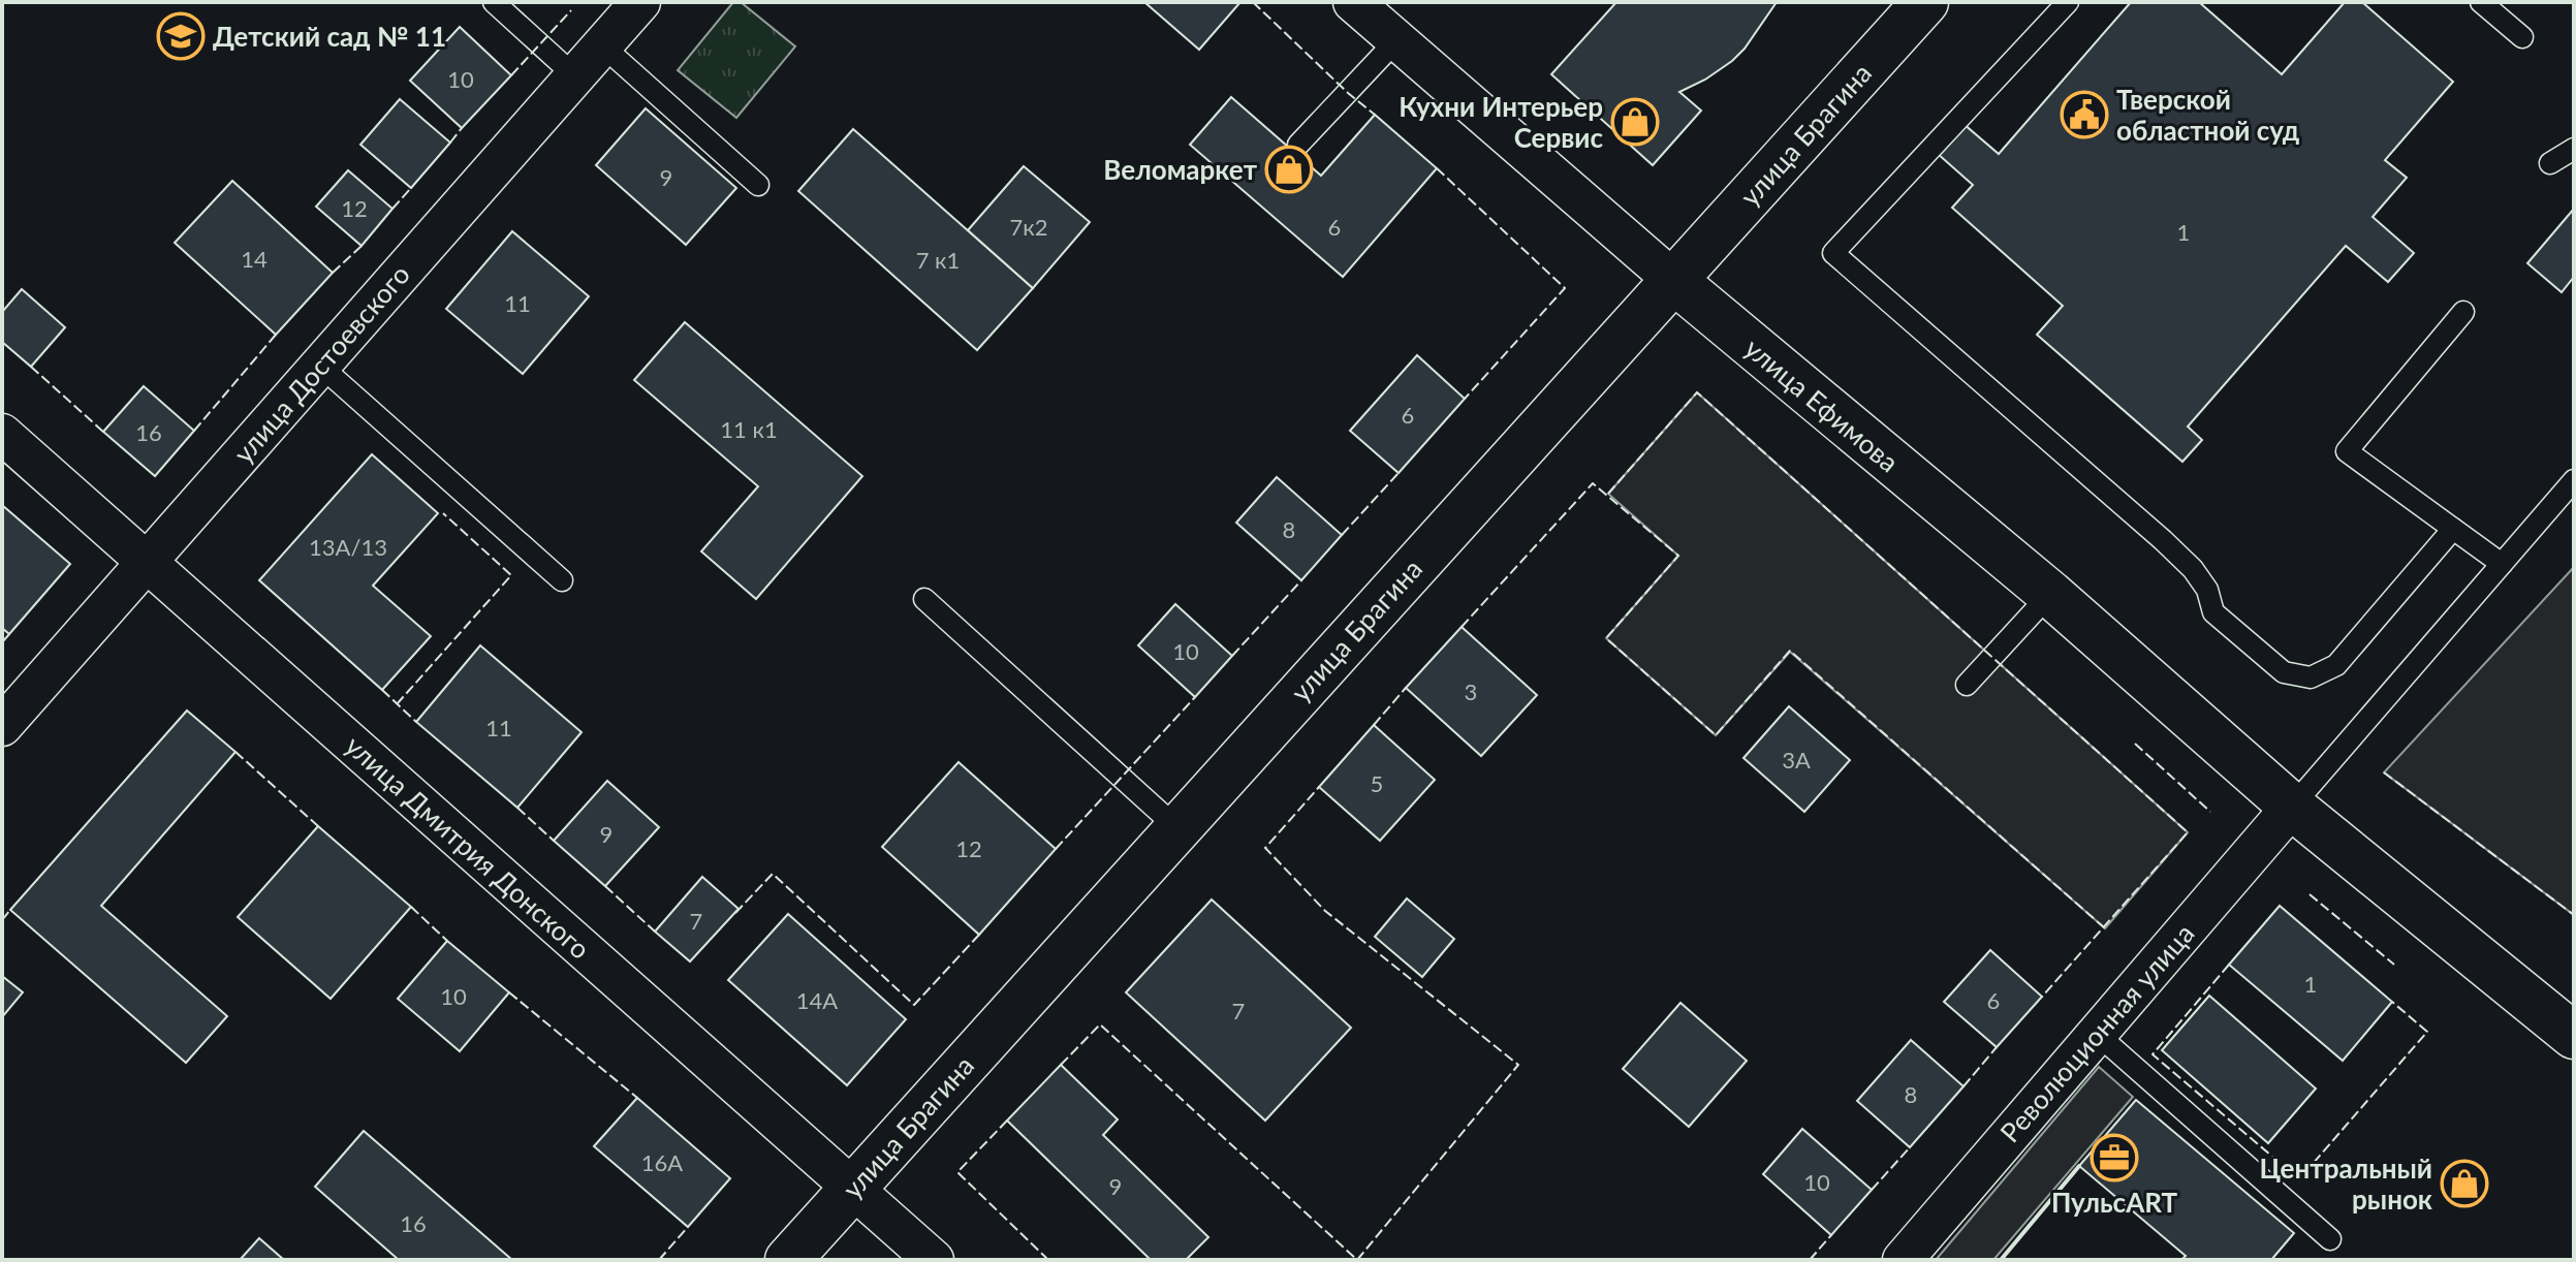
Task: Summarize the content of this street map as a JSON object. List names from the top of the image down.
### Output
{
  "streets": {
    "street": [
      "улица Брагина",
      "улица Достоевского",
      "улица Ефимова",
      "улица Дмитрия Донского",
      "Революционная улица"
    ]
  },
  "crossings": [
    ["улица Брагина", "улица Ефимова"],
    ["улица Брагина", "улица Дмитрия Донского"],
    ["улица Достоевского", "улица Дмитрия Донского"],
    ["улица Ефимова", "Революционная улица"]
  ],
  "places": {
    "school or university": ["Детский сад № 11"],
    "public building": ["Тверской областной суд"],
    "shop": ["Кухни Интерьер Сервис", "Веломаркет", "Центральный рынок"],
    "office": ["ПульсART"]
  },
  "house_numbers": [
    "10",
    "9",
    "12",
    "7к2",
    "6",
    "1",
    "14",
    "7 к1",
    "11",
    "6",
    "11 к1",
    "16",
    "8",
    "13А/13",
    "10",
    "3",
    "11",
    "3А",
    "5",
    "9",
    "12",
    "7",
    "1",
    "10",
    "14А",
    "6",
    "7",
    "8",
    "16А",
    "10",
    "9",
    "16"
  ]
}
